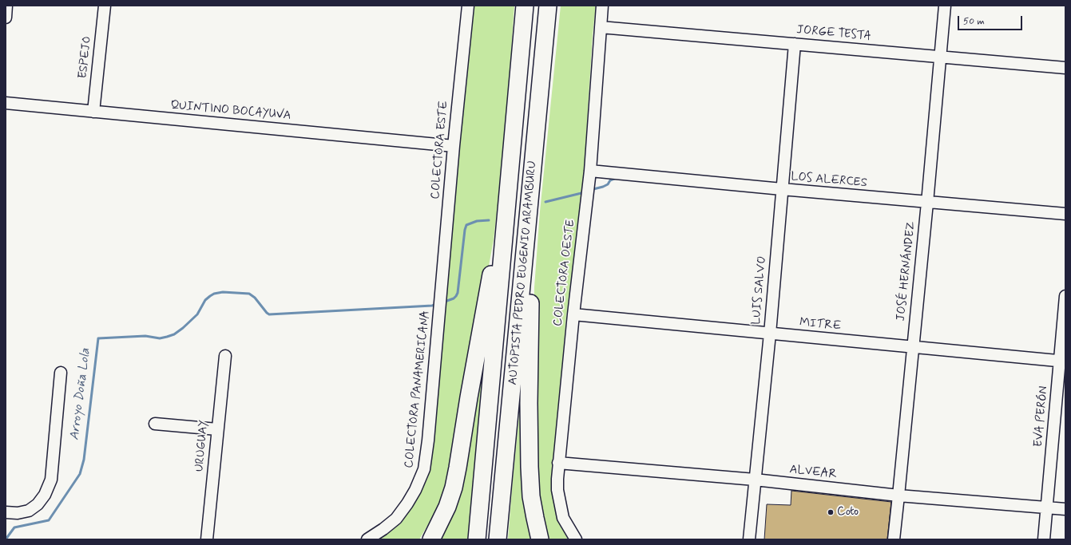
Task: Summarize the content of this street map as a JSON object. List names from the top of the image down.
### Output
{
  "streets": {
    "highway": ["AUTOPISTA PEDRO EUGENIO ARAMBURU"],
    "street": [
      "JORGE TESTA",
      "ESPEJO",
      "QUINTINO BOCAYUVA",
      "COLECTORA ESTE",
      "LOS ALERCES",
      "JOSÉ HERNÁNDEZ",
      "COLECTORA OESTE",
      "LUIS SALVO",
      "MITRE",
      "COLECTORA PANAMERICANA",
      "EVA PERÓN",
      "URUGUAY",
      "ALVEAR"
    ]
  },
  "crossings": [
    ["JORGE TESTA", "JOSÉ HERNÁNDEZ"],
    ["JORGE TESTA", "COLECTORA OESTE"],
    ["JORGE TESTA", "LUIS SALVO"],
    ["ESPEJO", "QUINTINO BOCAYUVA"],
    ["QUINTINO BOCAYUVA", "COLECTORA ESTE"],
    ["COLECTORA ESTE", "COLECTORA PANAMERICANA"],
    ["LOS ALERCES", "JOSÉ HERNÁNDEZ"],
    ["LOS ALERCES", "COLECTORA OESTE"],
    ["LOS ALERCES", "LUIS SALVO"],
    ["JOSÉ HERNÁNDEZ", "MITRE"],
    ["JOSÉ HERNÁNDEZ", "ALVEAR"],
    ["COLECTORA OESTE", "MITRE"],
    ["COLECTORA OESTE", "ALVEAR"],
    ["LUIS SALVO", "MITRE"],
    ["LUIS SALVO", "ALVEAR"],
    ["MITRE", "EVA PERÓN"],
    ["EVA PERÓN", "ALVEAR"]
  ],
  "water": ["Arroyo Doña Lola"],
  "places": ["Coto"],
  "scale_bar": "50 m"
}
